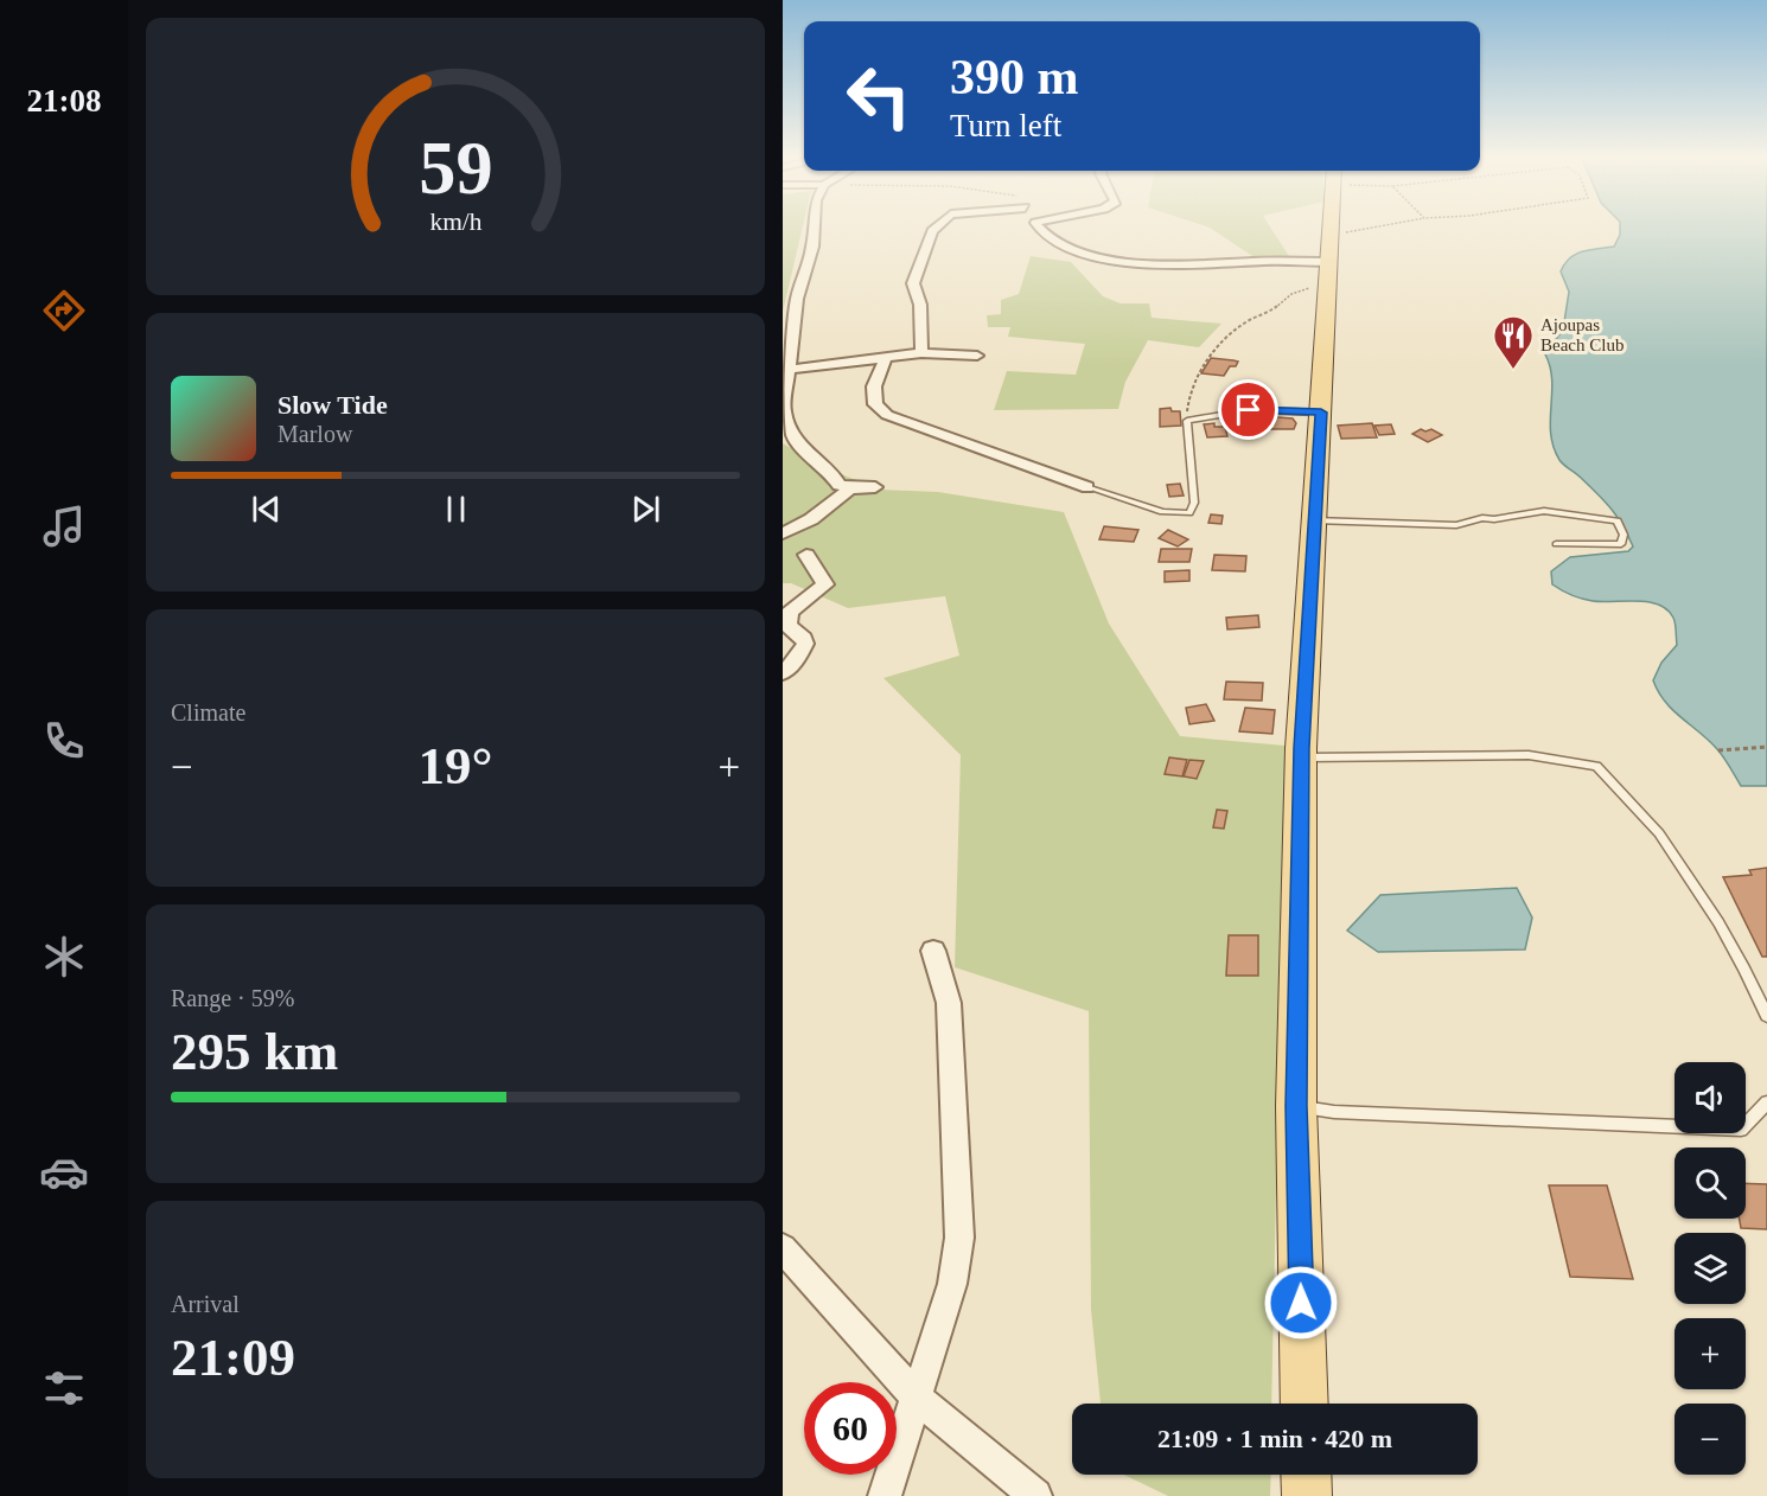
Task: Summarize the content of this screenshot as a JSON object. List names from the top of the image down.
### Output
{
  "places": {
    "restaurant": ["Ajoupas Beach Club"]
  },
  "page": {
    "tabs": "21:08",
    "turn": ["390 m", "Turn left"],
    "song": ["Slow Tide", "Marlow"],
    "tile": [
      "Climate",
      ["Range · 59%", "295 km"],
      ["Arrival", "21:09"]
    ],
    "heat": ["−", "19°", "+"],
    "map_buttons": ["+", "−"],
    "limit": "60",
    "trip": "21:09 · 1 min · 420 m",
    "gauge": ["59", "km/h"]
  }
}
